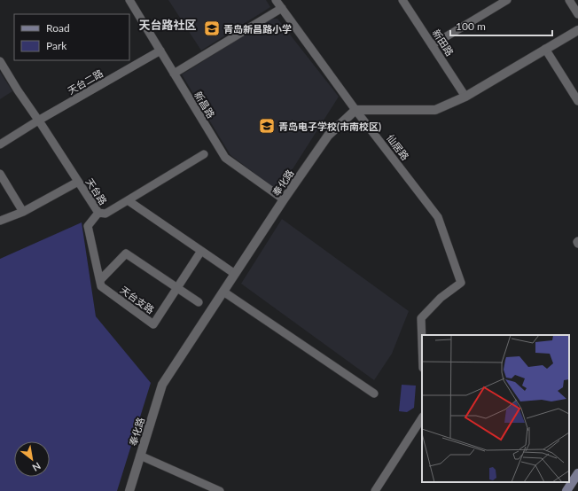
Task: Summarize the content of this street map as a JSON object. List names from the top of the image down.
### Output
{
  "streets": {
    "street": [
      "新田路",
      "天台二路",
      "新昌路",
      "仙居路",
      "奉化路",
      "天台路",
      "天台支路"
    ]
  },
  "crossings": [
    ["天台二路", "新昌路"],
    ["天台二路", "天台路"],
    ["新昌路", "奉化路"],
    ["仙居路", "奉化路"],
    ["天台路", "天台支路"]
  ],
  "districts": ["天台路社区"],
  "places": {
    "school or university": ["青岛新昌路小学", "青岛电子学校(市南校区)"]
  },
  "legend": ["Road", "Park"],
  "scale_bar": "100 m",
  "north": "bottom right"
}
